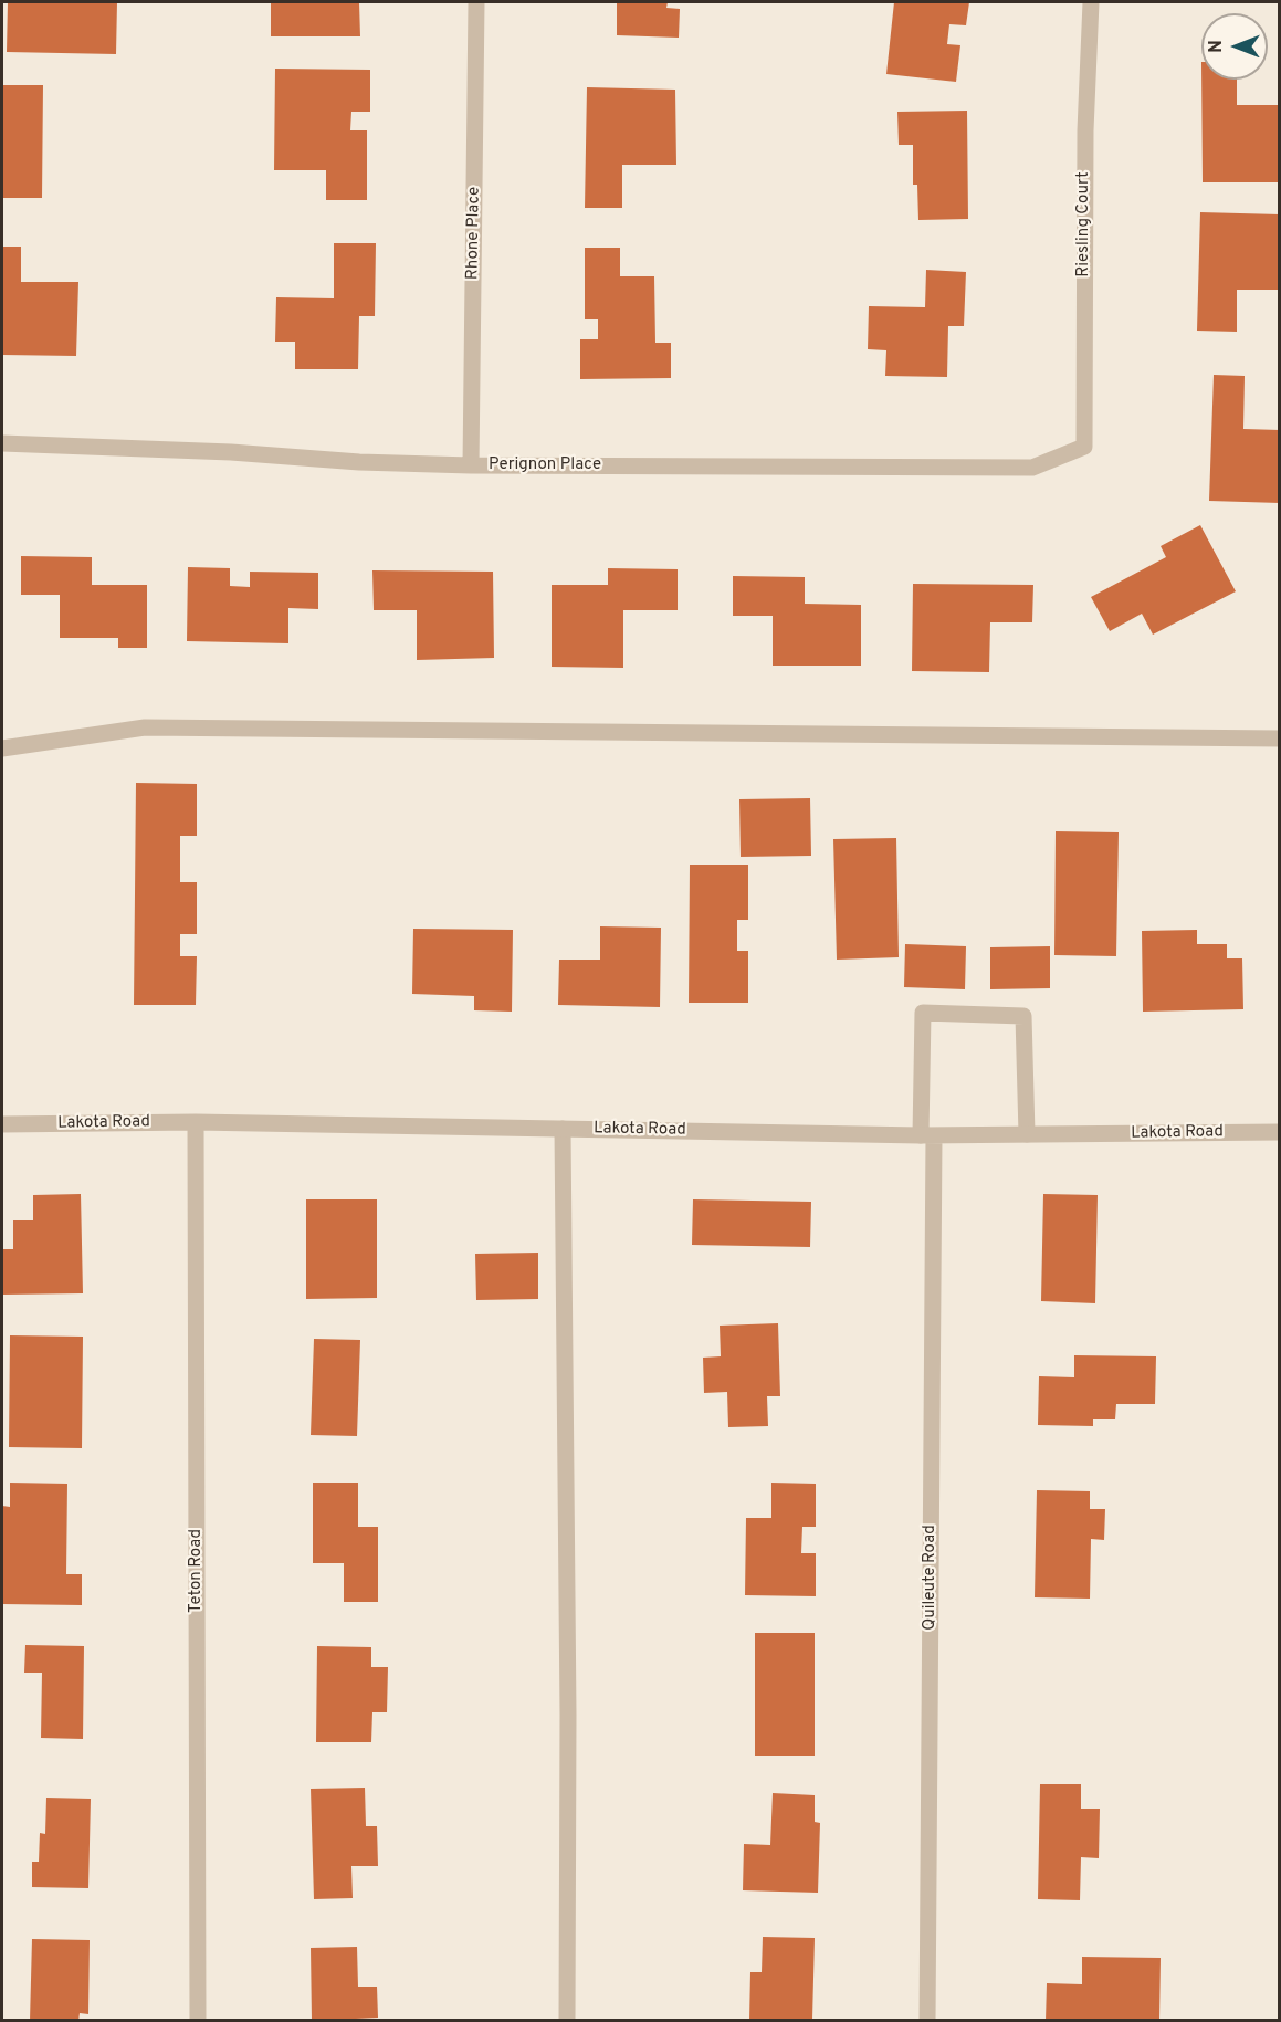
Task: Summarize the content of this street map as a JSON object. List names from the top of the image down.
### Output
{
  "streets": {
    "street": [
      "Riesling Court",
      "Rhone Place",
      "Perignon Place",
      "Lakota Road",
      "Teton Road",
      "Quileute Road"
    ]
  },
  "crossings": [
    ["Riesling Court", "Perignon Place"],
    ["Rhone Place", "Perignon Place"],
    ["Lakota Road", "Teton Road"],
    ["Lakota Road", "Quileute Road"]
  ],
  "north": "left"
}
